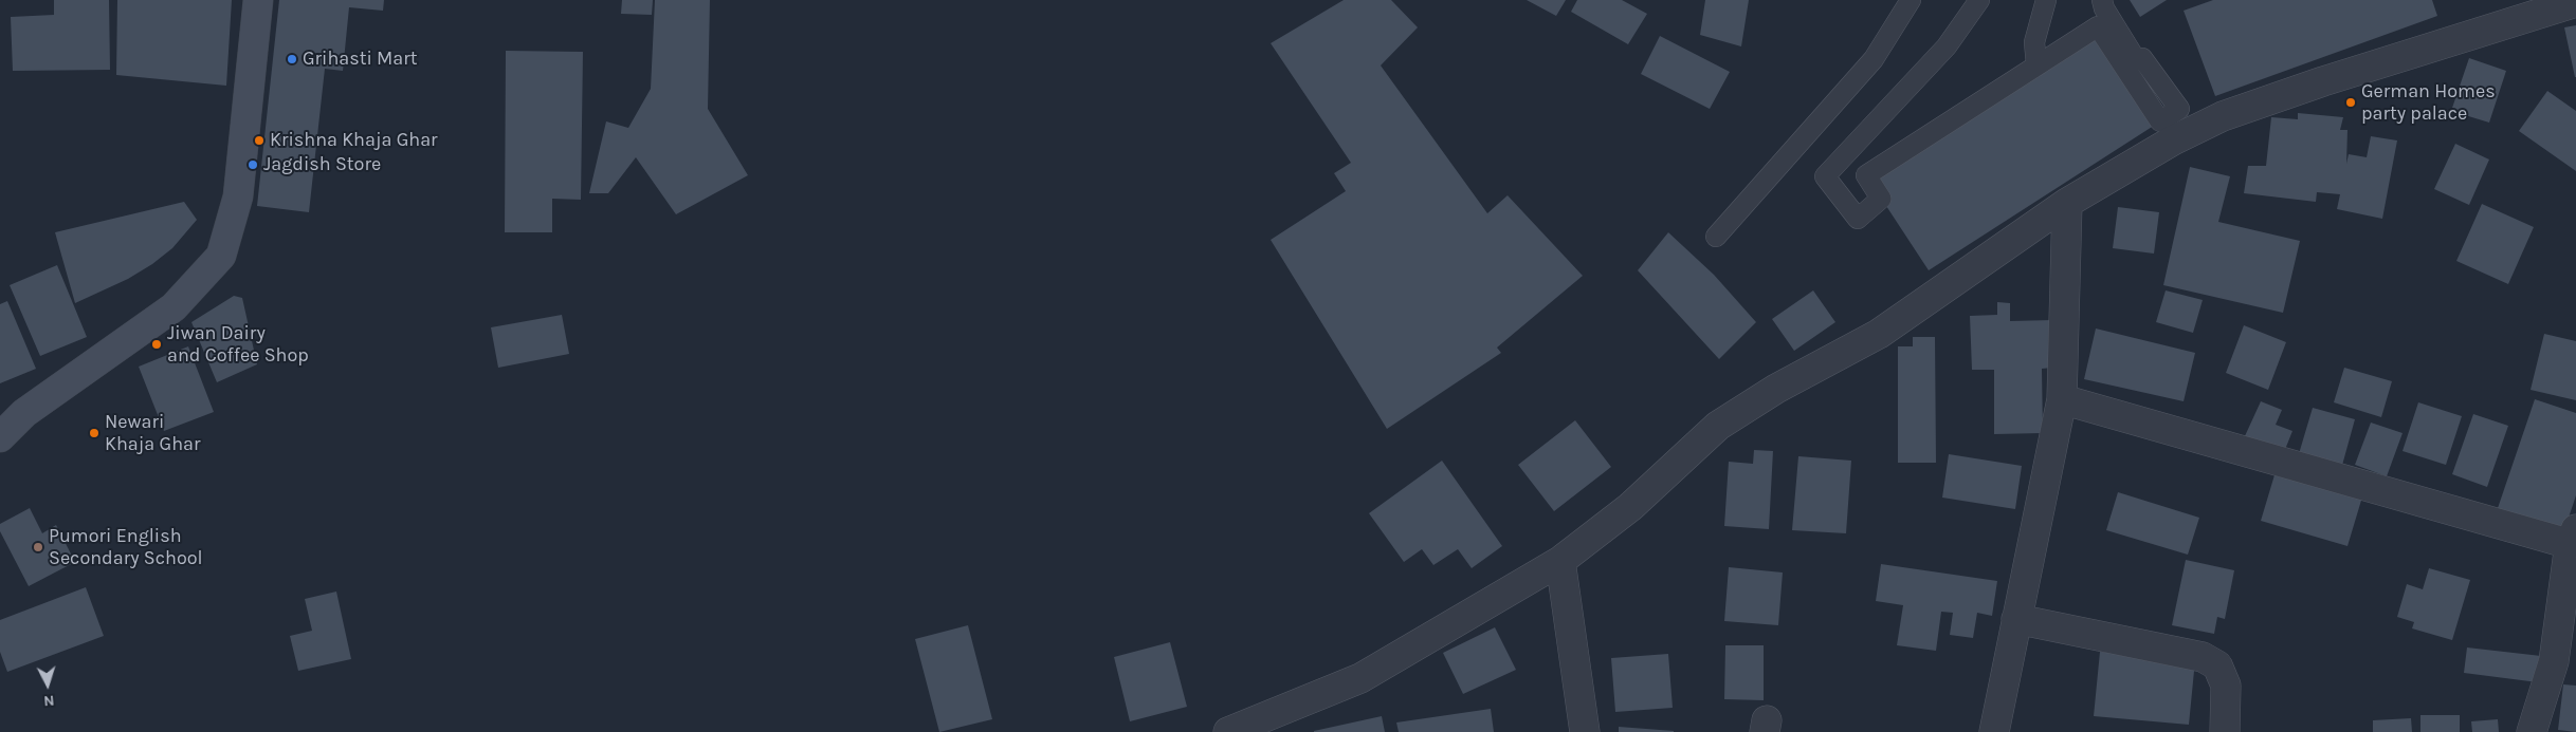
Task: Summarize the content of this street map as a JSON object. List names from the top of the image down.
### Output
{
  "places": [
    "Grihasti Mart",
    "German Homes party palace",
    "Krishna Khaja Ghar",
    "Jagdish Store",
    "Jiwan Dairy and Coffee Shop",
    "Newari Khaja Ghar",
    "Pumori English Secondary School"
  ],
  "north": "bottom"
}
